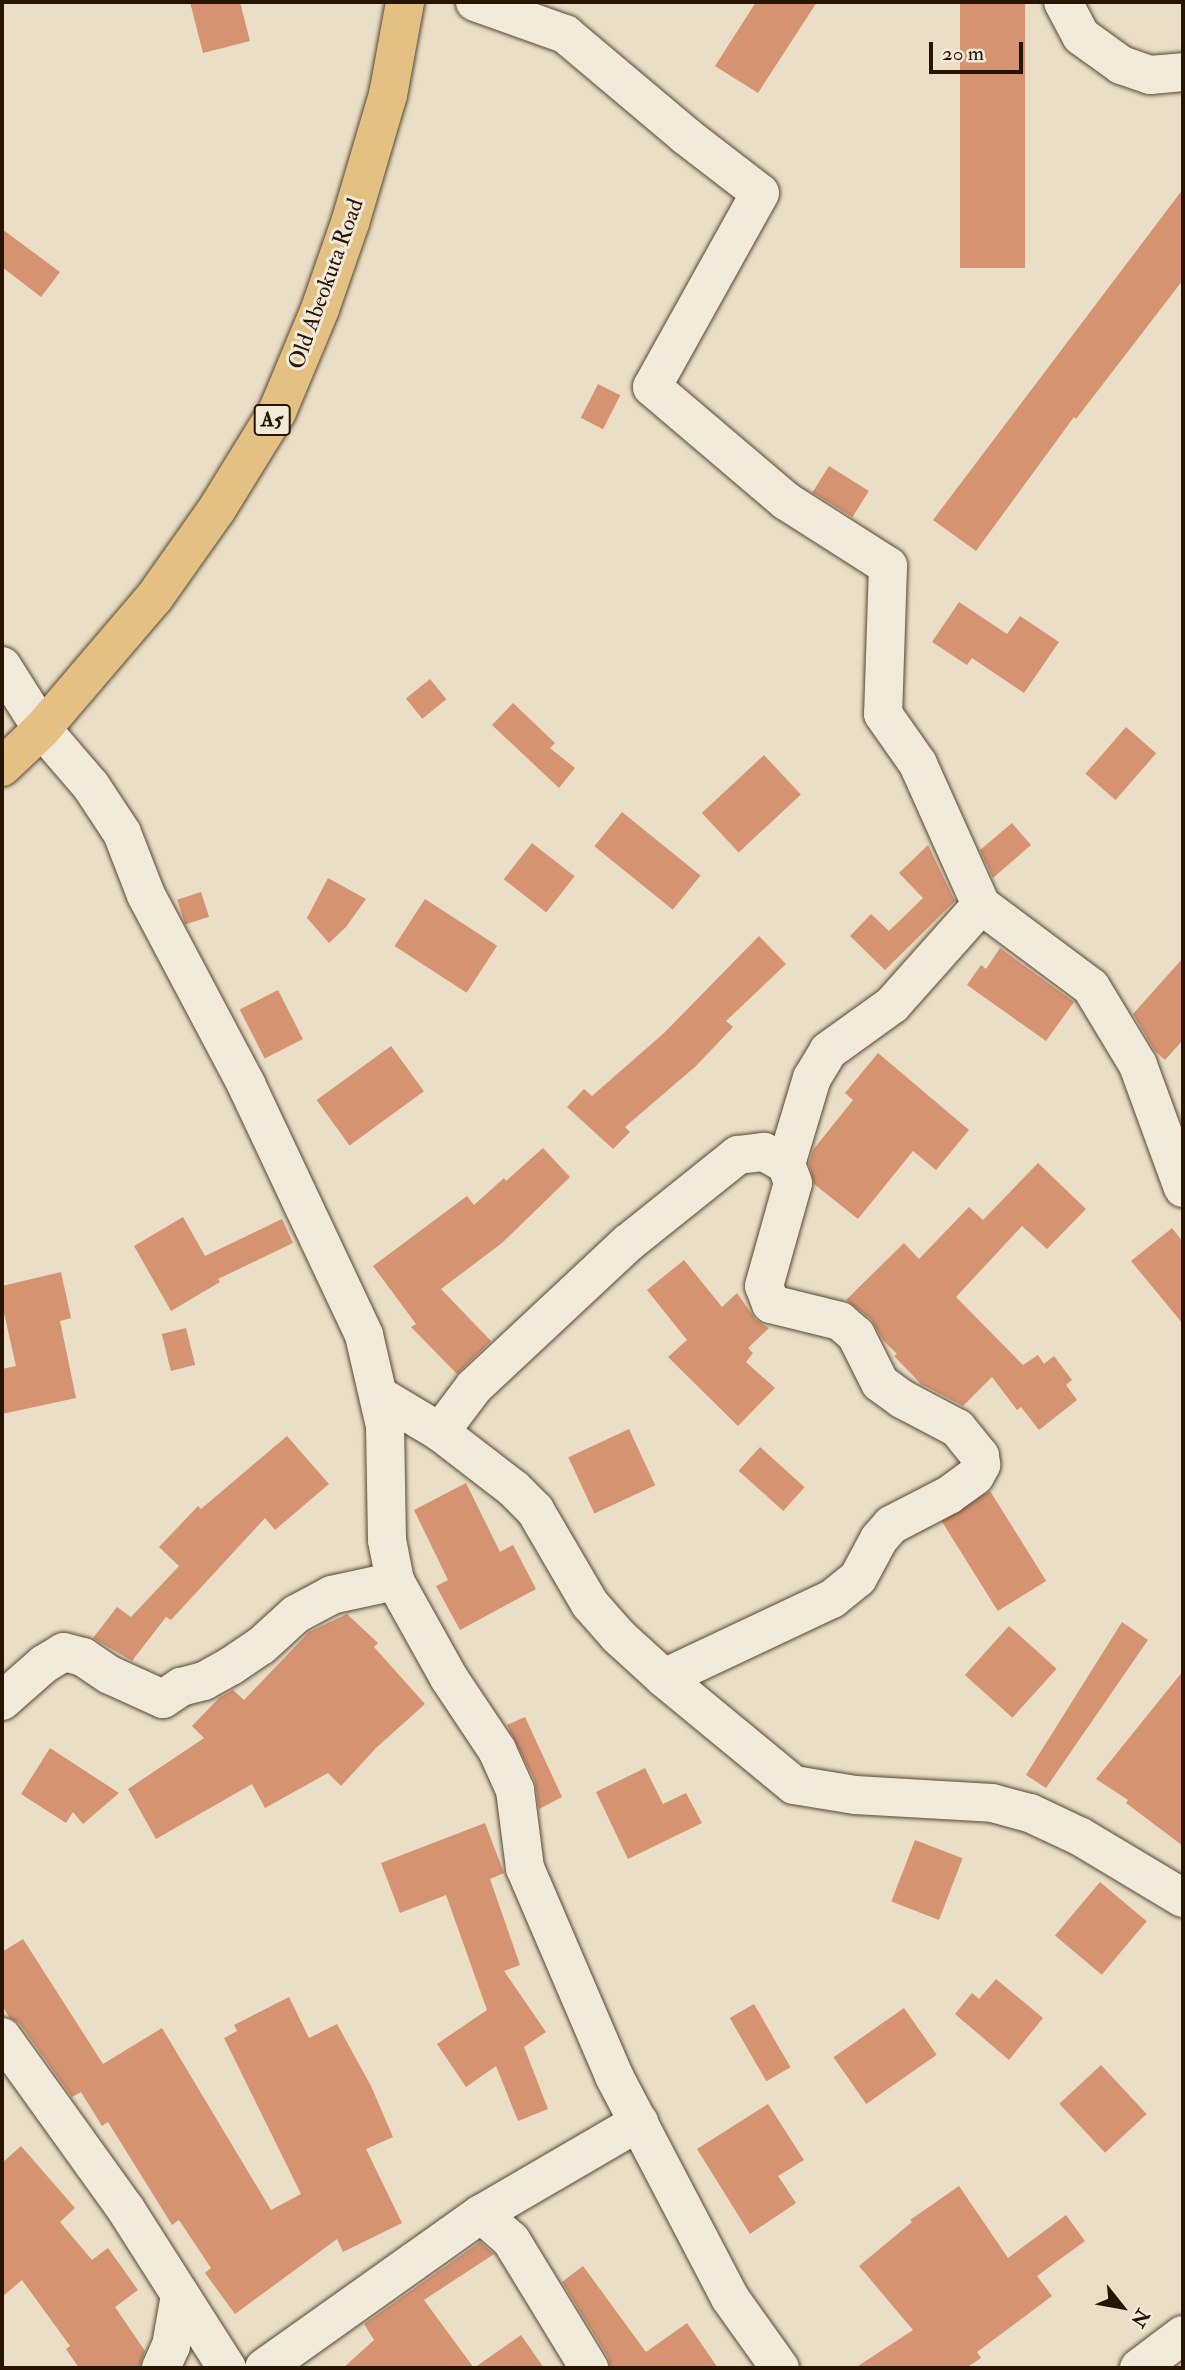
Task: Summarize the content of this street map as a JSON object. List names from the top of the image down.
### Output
{
  "streets": {
    "highway": ["Old Abeokuta Road", "A5"]
  },
  "scale_bar": "20 m",
  "north": "bottom right"
}
